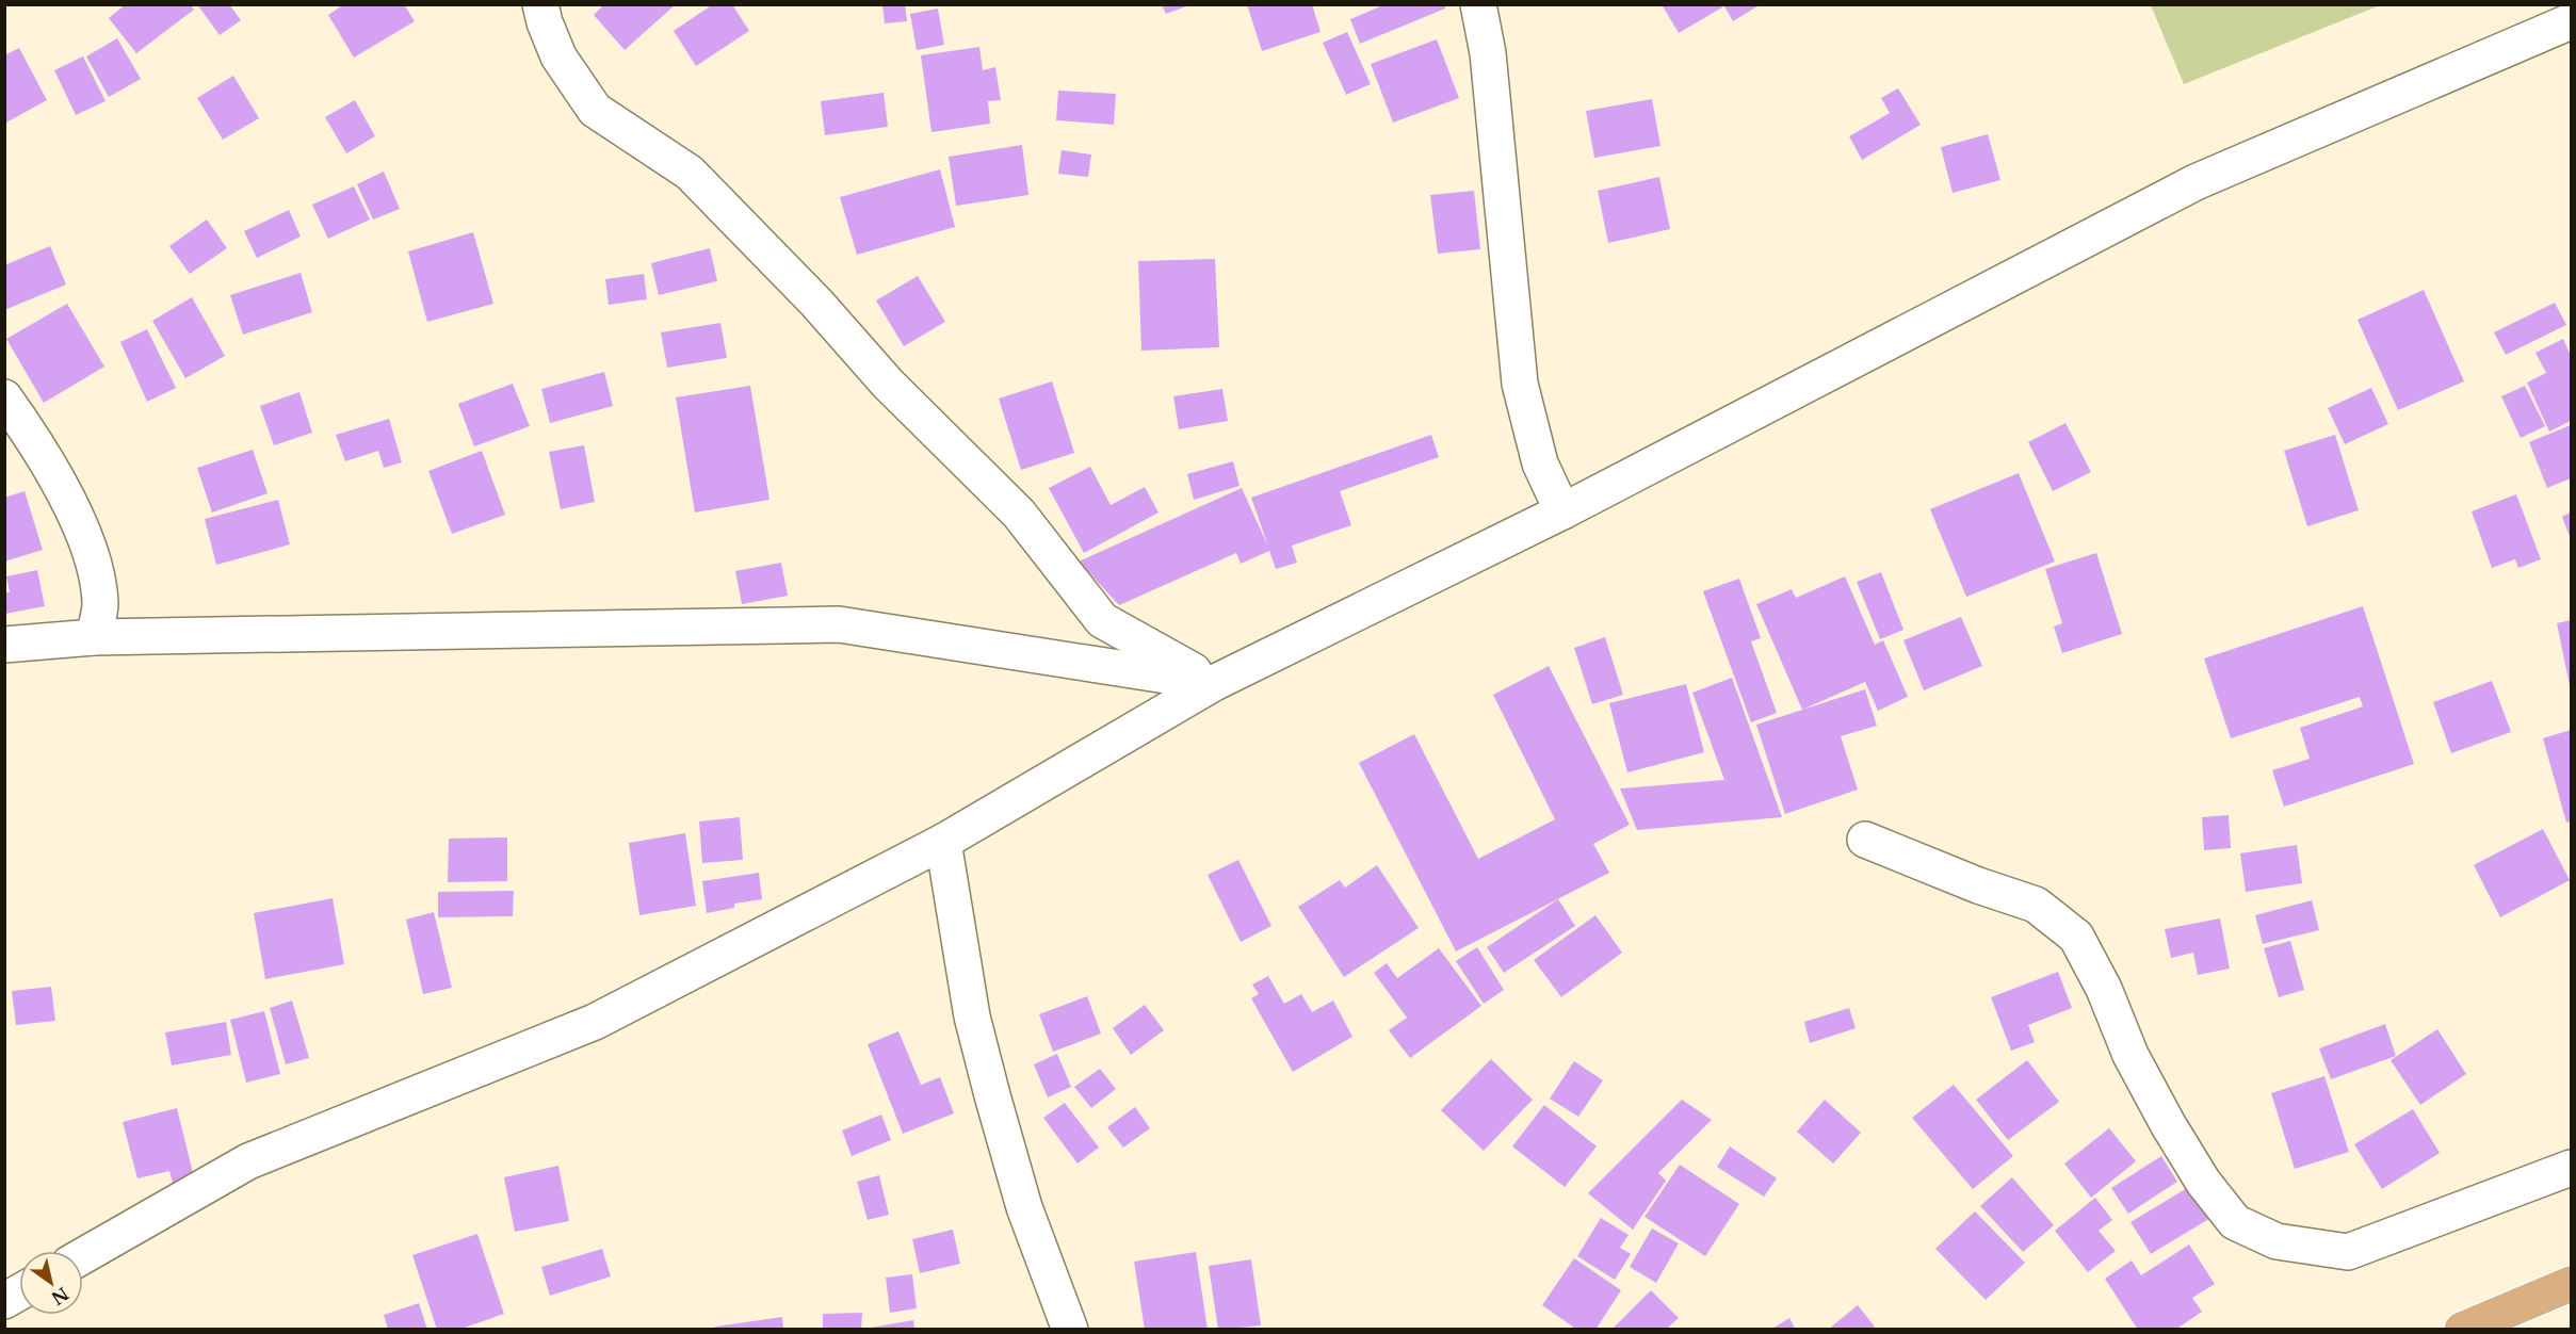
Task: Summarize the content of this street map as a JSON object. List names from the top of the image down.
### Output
{
  "north": "bottom right"
}
